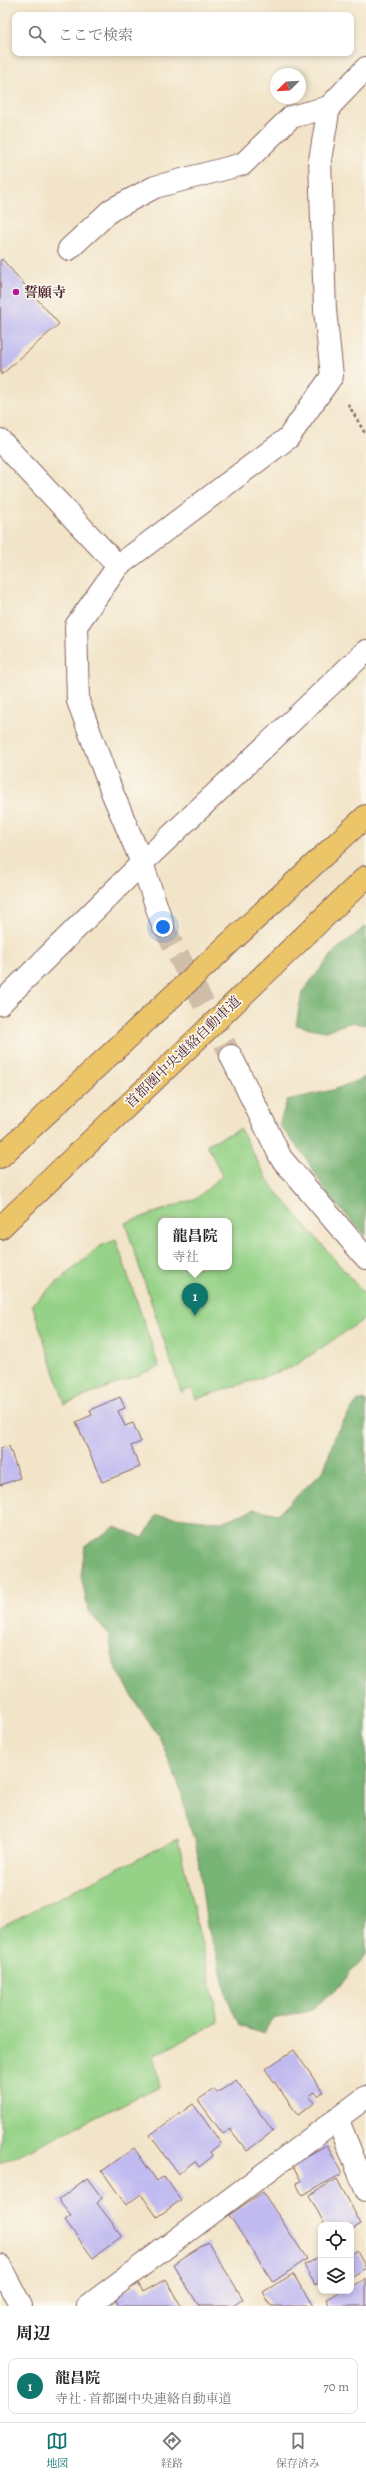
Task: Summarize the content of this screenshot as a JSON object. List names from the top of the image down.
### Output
{
  "streets": {
    "highway": ["首都圏中央連絡自動車道"]
  },
  "places": ["誓願寺"],
  "north": "bottom left",
  "page": {
    "search": "ここで検索",
    "popup": ["龍昌院", "寺社"],
    "pins": "1",
    "heading": "周辺",
    "list": [
      {
        "mark": "1",
        "name": "龍昌院",
        "note": "寺社 · 首都圏中央連絡自動車道",
        "value": "70 m"
      }
    ],
    "nav": ["地図", "経路", "保存済み"]
  }
}
